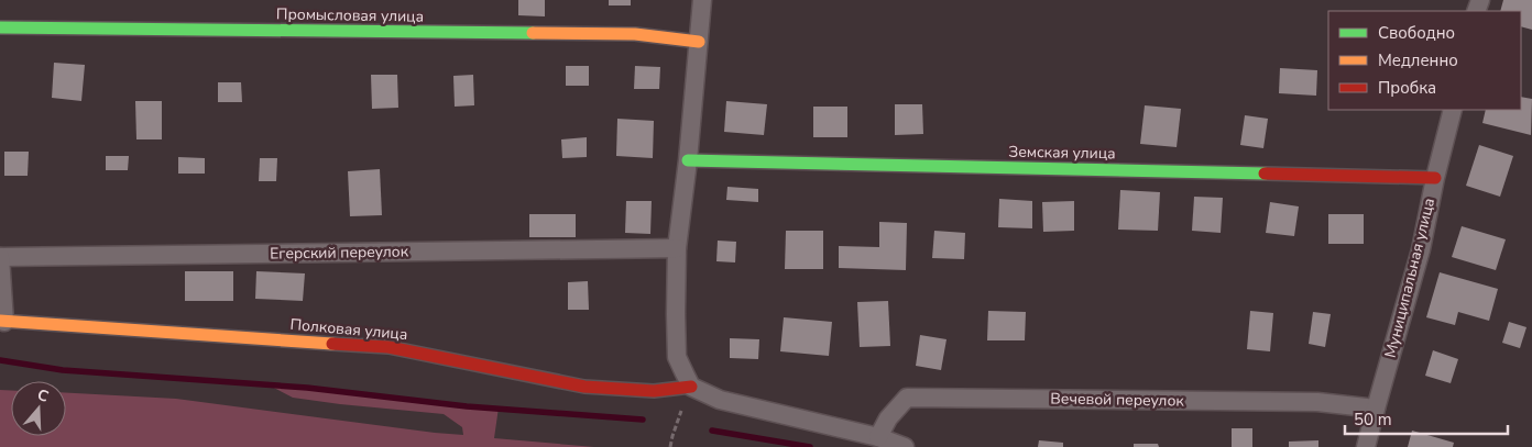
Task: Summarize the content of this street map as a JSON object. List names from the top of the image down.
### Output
{
  "streets": {
    "street": [
      "Промысловая улица",
      "Земская улица",
      "Егерский переулок",
      "Муниципальная улица",
      "Полковая улица",
      "Вечевой переулок"
    ]
  },
  "crossings": [
    ["Земская улица", "Муниципальная улица"],
    ["Муниципальная улица", "Вечевой переулок"]
  ],
  "legend": ["Свободно", "Медленно", "Пробка"],
  "scale_bar": "50 m",
  "north": "top"
}
